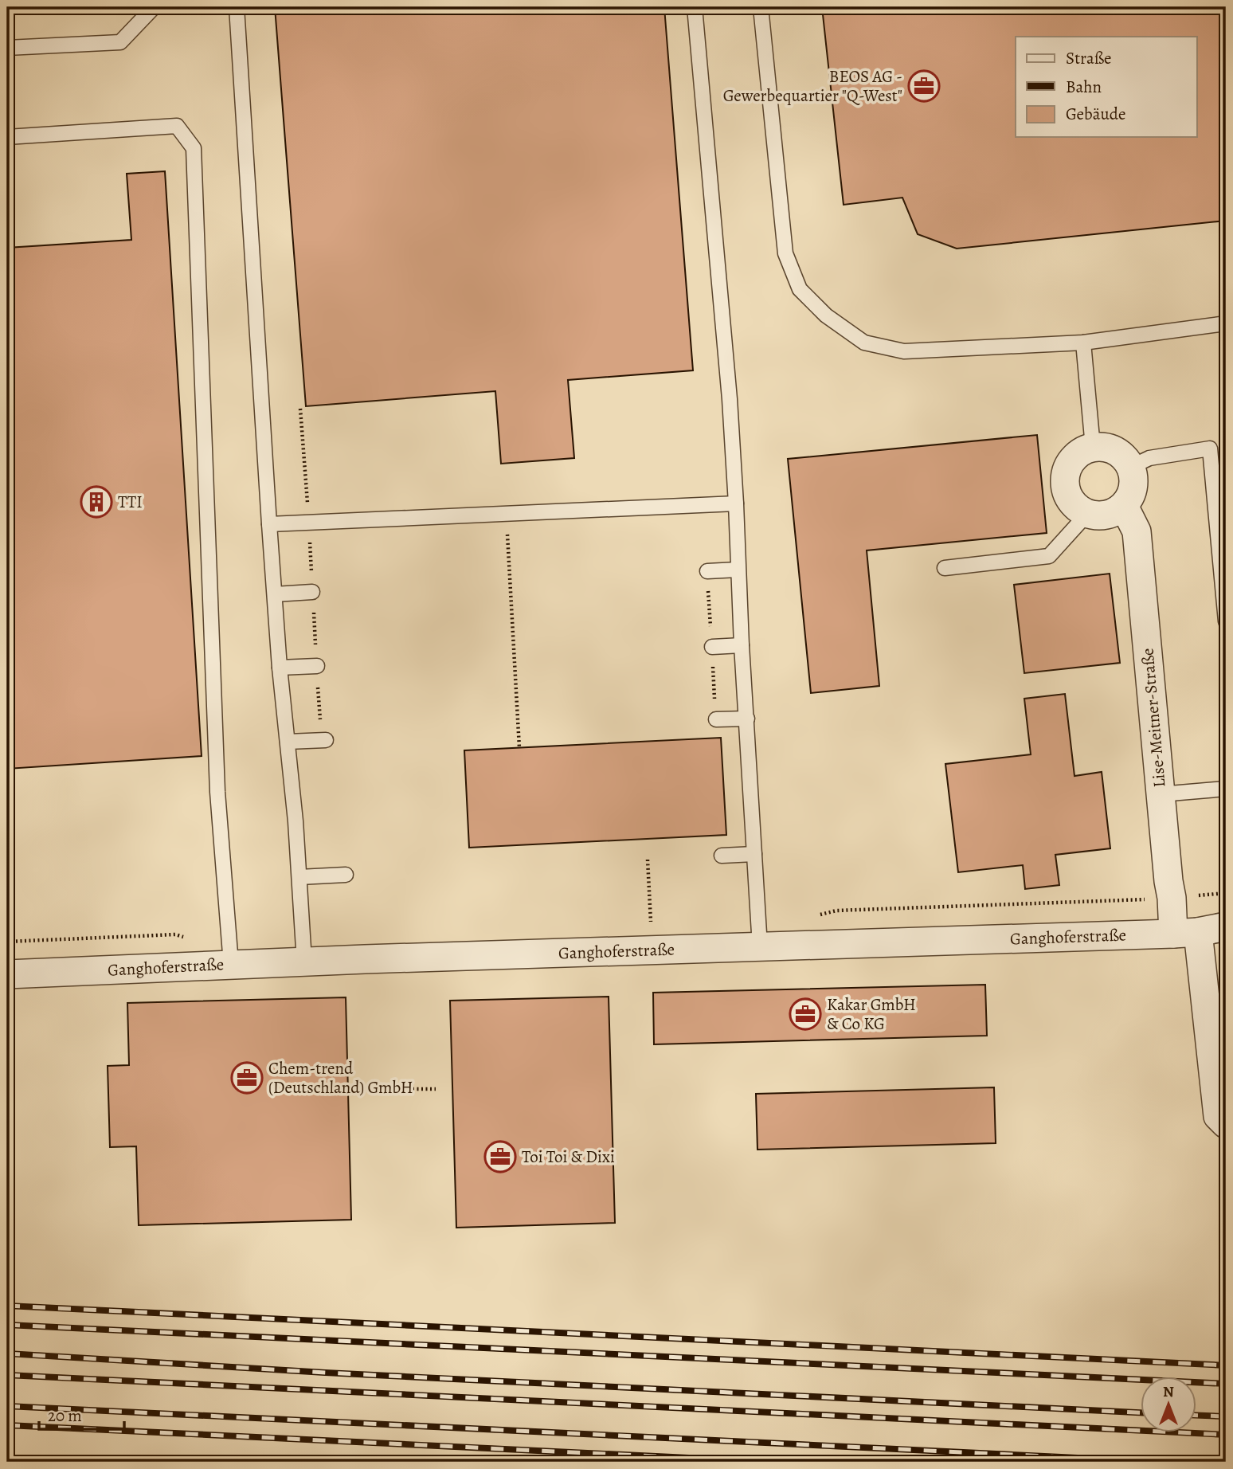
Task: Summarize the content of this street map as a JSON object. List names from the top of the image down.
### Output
{
  "streets": {
    "street": ["Lise-Meitner-Straße", "Ganghoferstraße"]
  },
  "crossings": [
    ["Lise-Meitner-Straße", "Ganghoferstraße"]
  ],
  "places": {
    "office": [
      "BEOS AG - Gewerbequartier \"Q-West\"",
      "Kakar GmbH & Co KG",
      "Chem-trend (Deutschland) GmbH",
      "Toi Toi & Dixi"
    ],
    "building": ["TTI"]
  },
  "legend": ["Straße", "Bahn", "Gebäude"],
  "scale_bar": "20 m",
  "north": "top"
}
